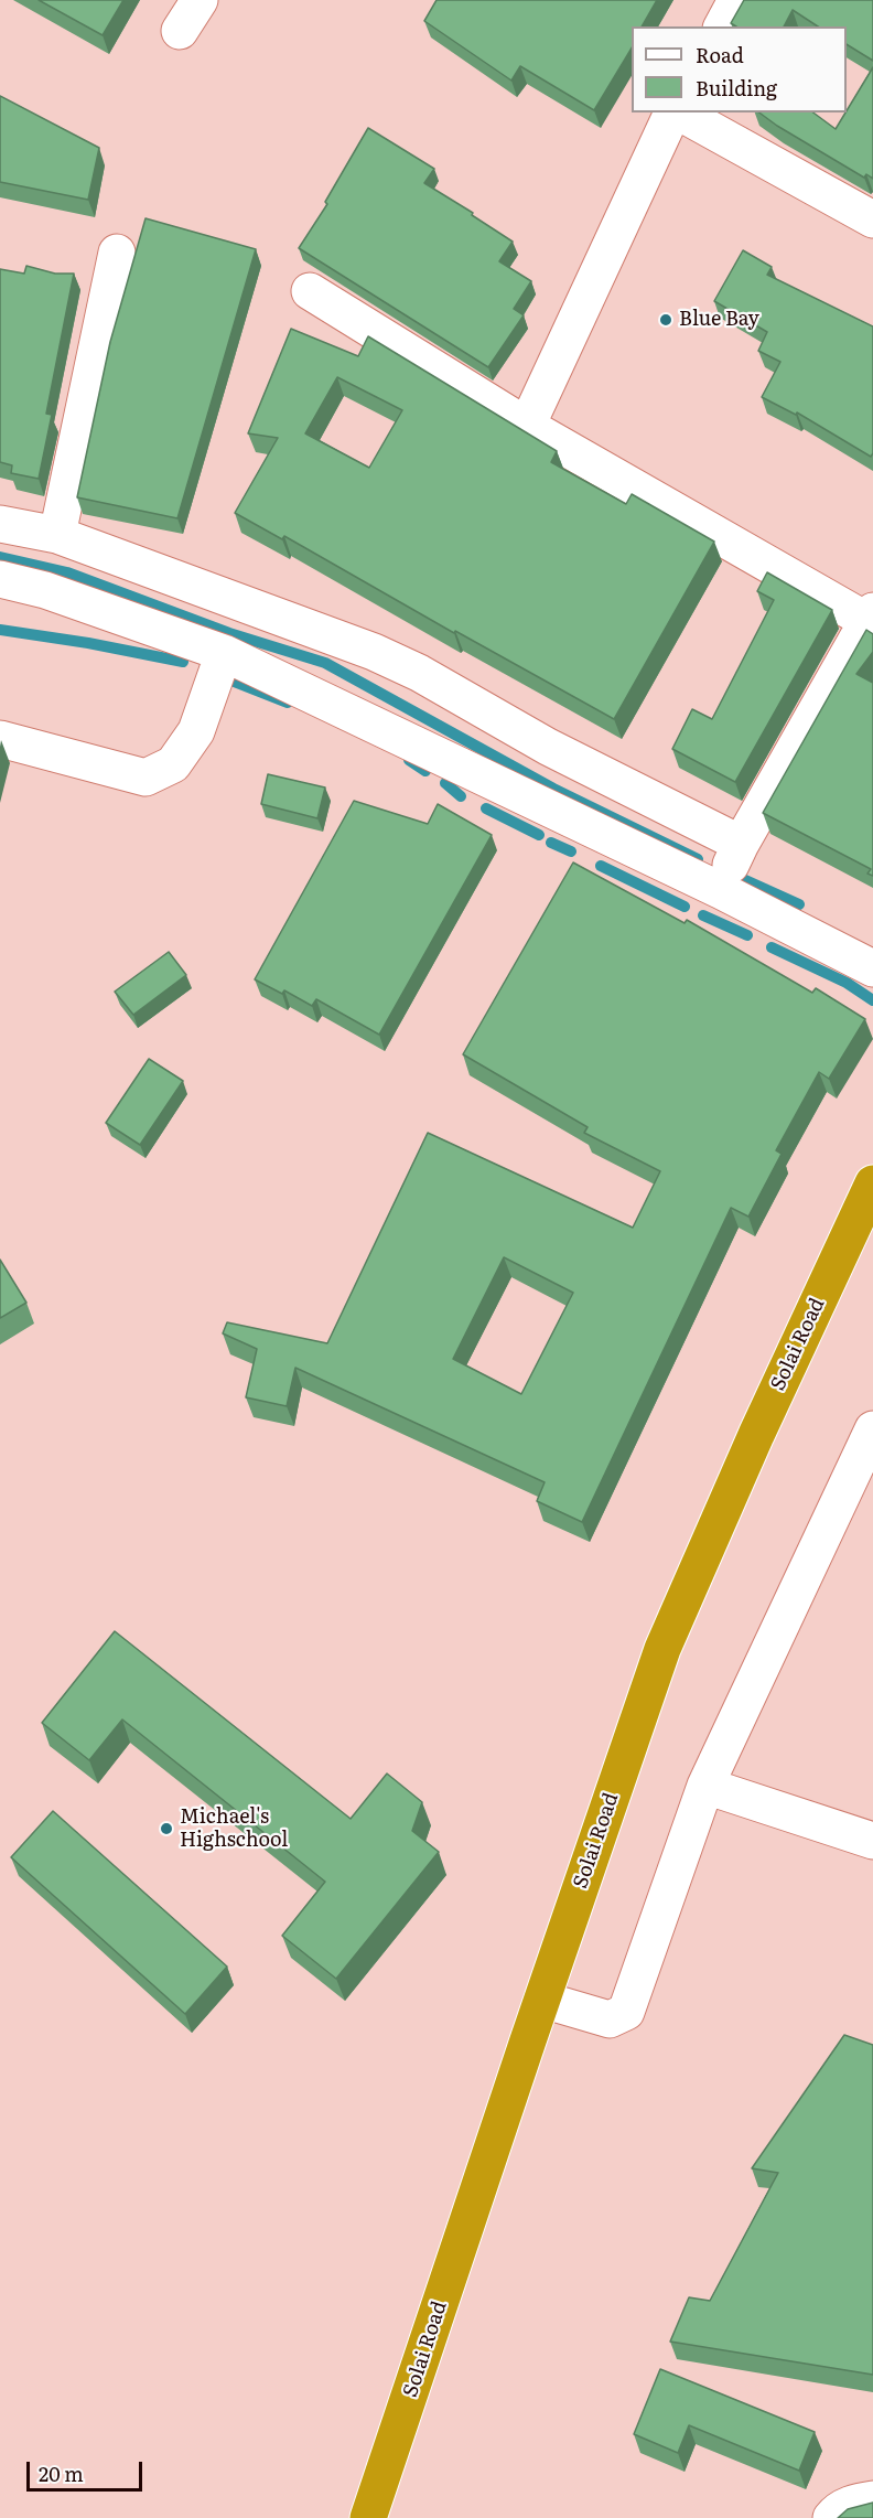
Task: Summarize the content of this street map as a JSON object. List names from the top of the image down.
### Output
{
  "streets": {
    "highway": ["Solai Road"]
  },
  "places": ["Blue Bay", "Michael's Highschool"],
  "legend": ["Road", "Building"],
  "scale_bar": "20 m"
}
